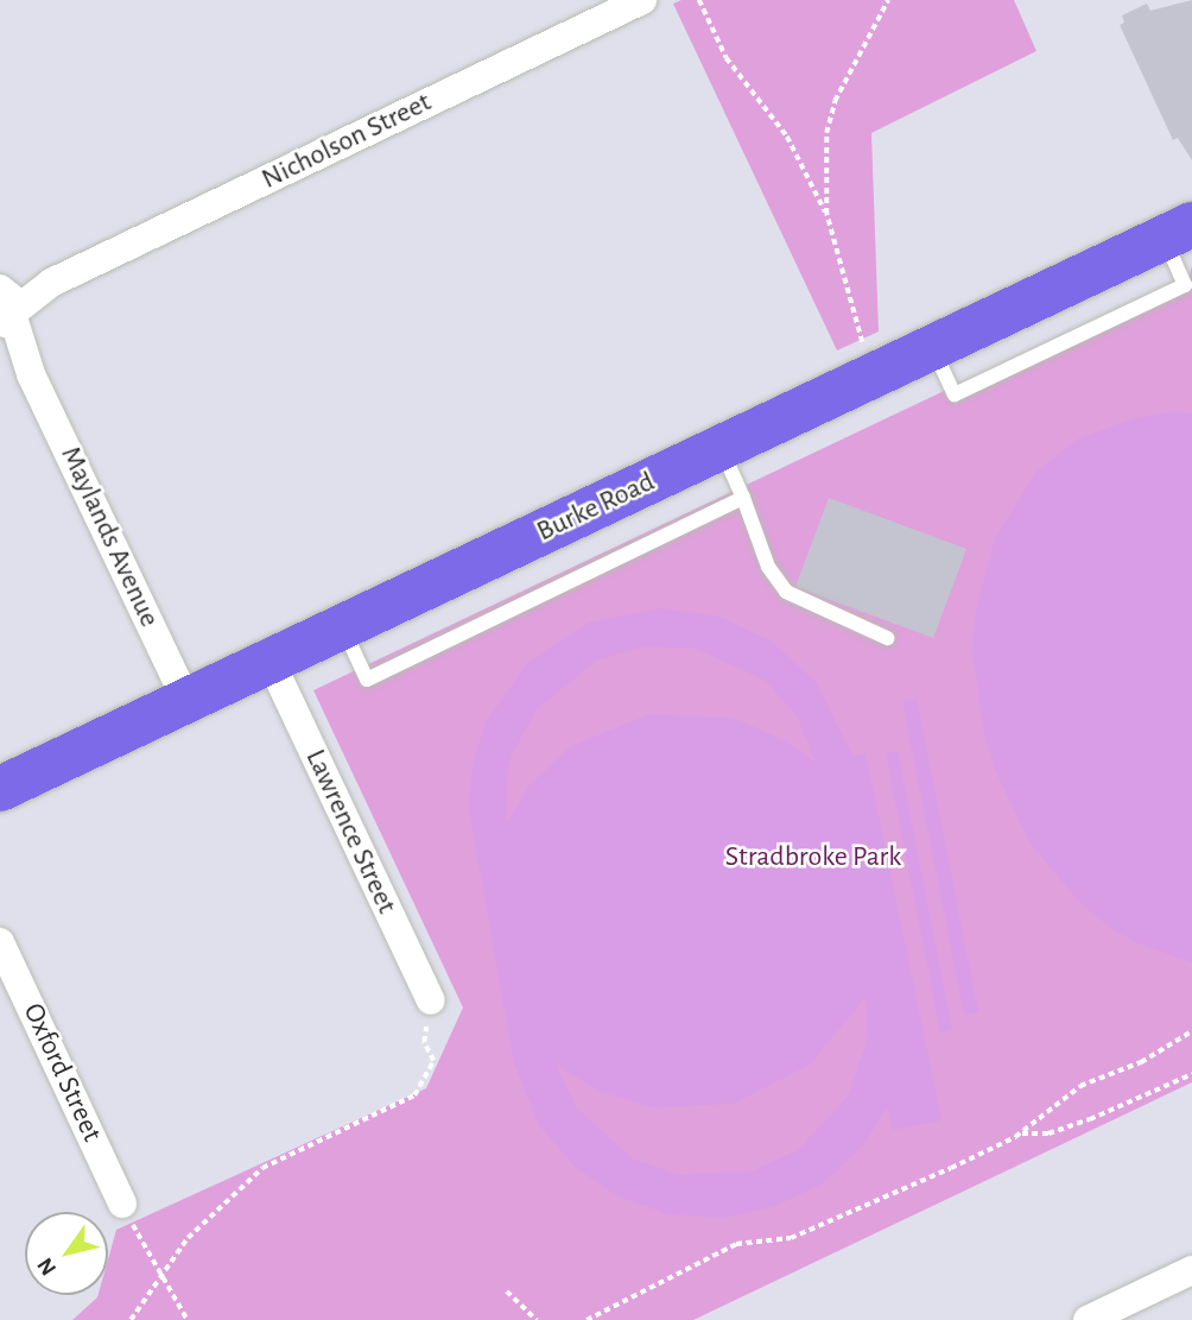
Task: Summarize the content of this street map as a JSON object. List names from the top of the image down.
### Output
{
  "streets": {
    "main road": ["Burke Road"],
    "street": [
      "Nicholson Street",
      "Maylands Avenue",
      "Lawrence Street",
      "Oxford Street"
    ]
  },
  "crossings": [
    ["Nicholson Street", "Maylands Avenue"],
    ["Burke Road", "Maylands Avenue"],
    ["Burke Road", "Lawrence Street"]
  ],
  "parks": ["Stradbroke Park"],
  "north": "bottom left"
}
